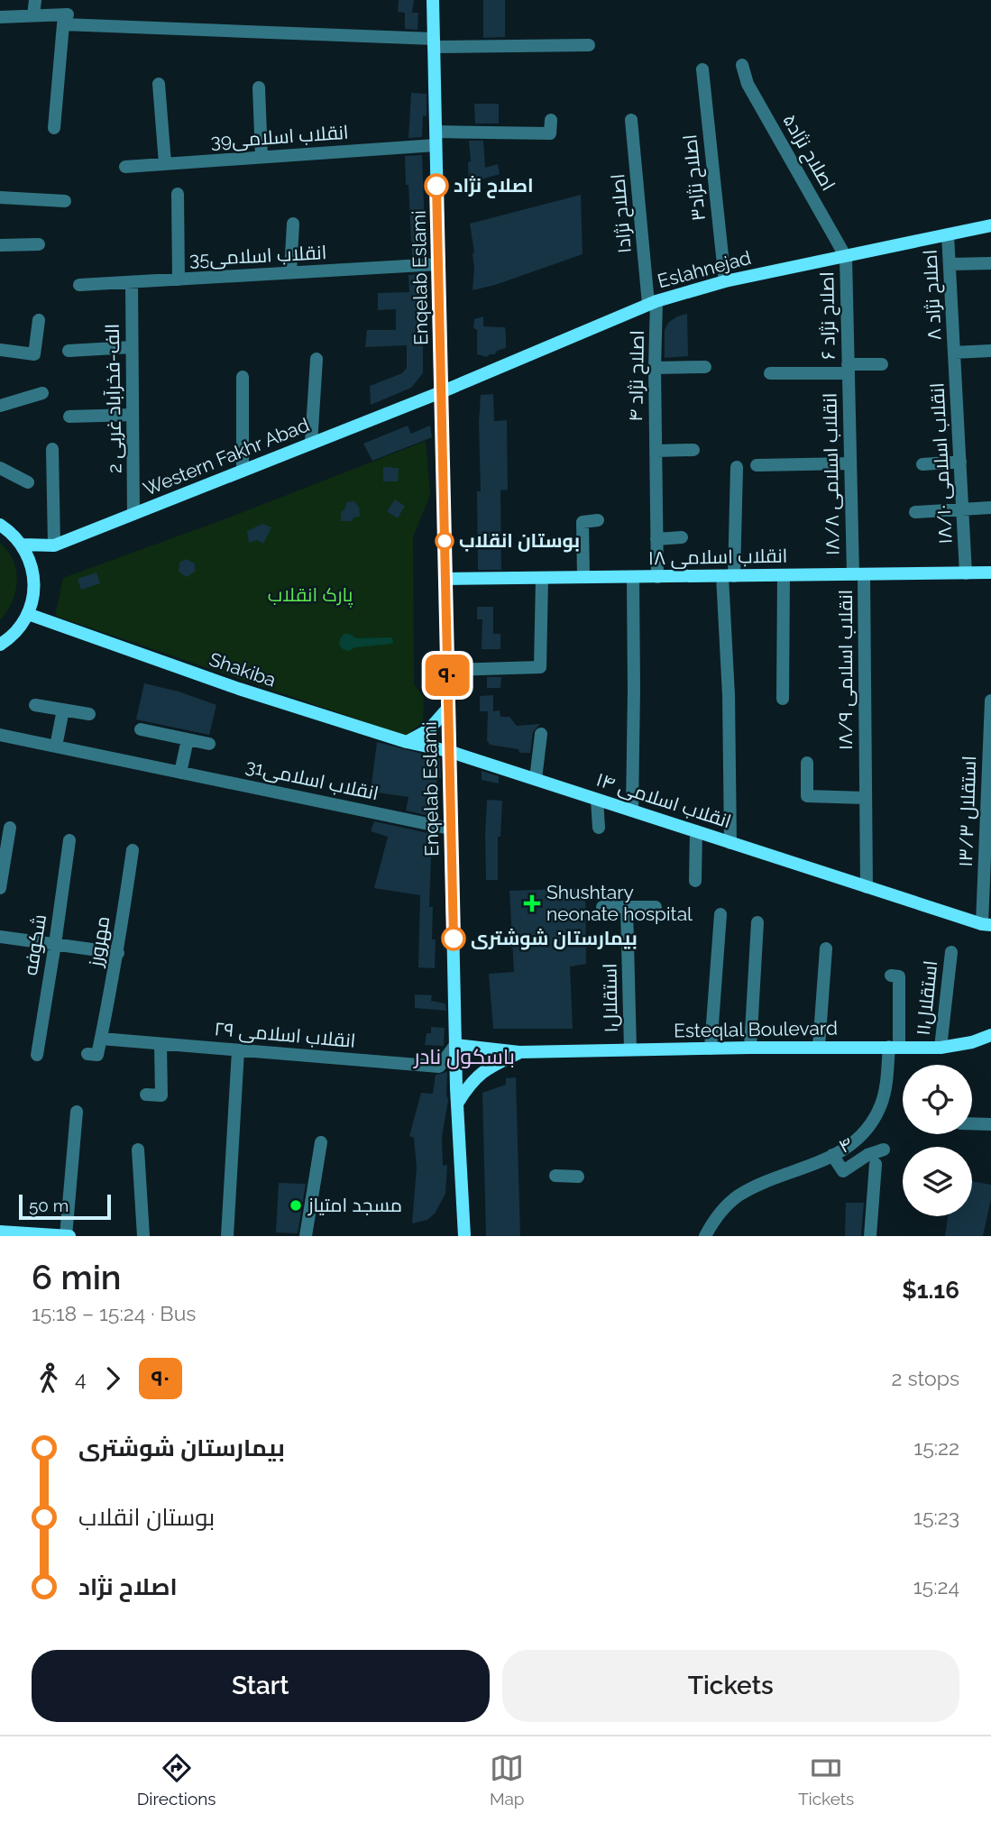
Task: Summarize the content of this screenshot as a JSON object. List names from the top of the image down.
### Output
{
  "streets": {
    "main road": [
      "Eslahnejad",
      "Enqelab Eslami",
      "Western Fakhr Abad",
      "۱۸ انقلاب اسلامی",
      "Shakiba",
      "۱۴ انقلاب اسلامی",
      "Esteqlal Boulevard"
    ],
    "street": [
      "39انقلاب اسلامی",
      "اصلاح نژاد۵",
      "اصلاح نژاد۳",
      "اصلاح نژاد۱",
      "35انقلاب اسلامی",
      "۸ اصلاح نژاد",
      "۶ اصلاح نژاد",
      "۴ اصلاح نژاد",
      "2 الف-فخرآباد غربی",
      "۱۸/۱۰ انقلاب اسلامی",
      "۱۸/۸ انقلاب اسلامی",
      "۱۸/۹ انقلاب اسلامی",
      "31انقلاب اسلامی",
      "۱۳/۳ استقلال",
      "مهرورز",
      "شکوفه",
      "استقلال۱",
      "استقلال۱۱",
      "انقلاب اسلامی ۲۹",
      "۴"
    ]
  },
  "crossings": [
    ["39انقلاب اسلامی", "Enqelab Eslami"],
    ["اصلاح نژاد۵", "Eslahnejad"],
    ["اصلاح نژاد۵", "۶ اصلاح نژاد"],
    ["اصلاح نژاد۳", "Eslahnejad"],
    ["اصلاح نژاد۱", "Eslahnejad"],
    ["اصلاح نژاد۱", "۴ اصلاح نژاد"],
    ["35انقلاب اسلامی", "Enqelab Eslami"],
    ["35انقلاب اسلامی", "2 الف-فخرآباد غربی"],
    ["Eslahnejad", "Enqelab Eslami"],
    ["Eslahnejad", "۸ اصلاح نژاد"],
    ["Eslahnejad", "۶ اصلاح نژاد"],
    ["Eslahnejad", "۴ اصلاح نژاد"],
    ["Eslahnejad", "Western Fakhr Abad"],
    ["Enqelab Eslami", "Western Fakhr Abad"],
    ["Enqelab Eslami", "۱۸ انقلاب اسلامی"],
    ["Enqelab Eslami", "Shakiba"],
    ["Enqelab Eslami", "31انقلاب اسلامی"],
    ["Enqelab Eslami", "۱۴ انقلاب اسلامی"],
    ["Enqelab Eslami", "Esteqlal Boulevard"],
    ["Enqelab Eslami", "انقلاب اسلامی ۲۹"],
    ["۸ اصلاح نژاد", "۱۸/۱۰ انقلاب اسلامی"],
    ["۶ اصلاح نژاد", "۱۸/۸ انقلاب اسلامی"],
    ["۴ اصلاح نژاد", "۱۸ انقلاب اسلامی"],
    ["2 الف-فخرآباد غربی", "Western Fakhr Abad"],
    ["۱۸/۱۰ انقلاب اسلامی", "۱۸ انقلاب اسلامی"],
    ["۱۸/۸ انقلاب اسلامی", "۱۸ انقلاب اسلامی"],
    ["۱۸/۸ انقلاب اسلامی", "۱۸/۹ انقلاب اسلامی"],
    ["۱۸ انقلاب اسلامی", "۱۸/۹ انقلاب اسلامی"],
    ["Shakiba", "۱۴ انقلاب اسلامی"],
    ["۱۸/۹ انقلاب اسلامی", "۱۴ انقلاب اسلامی"],
    ["۱۴ انقلاب اسلامی", "۱۳/۳ استقلال"],
    ["مهرورز", "انقلاب اسلامی ۲۹"],
    ["استقلال۱", "Esteqlal Boulevard"],
    ["استقلال۱۱", "Esteqlal Boulevard"],
    ["Esteqlal Boulevard", "انقلاب اسلامی ۲۹"]
  ],
  "districts": ["باسکول نادر"],
  "parks": ["پارک انقلاب"],
  "places": {
    "other": [
      "اصلاح نژاد",
      "بوستان انقلاب",
      "بیمارستان شوشتری",
      "مسجد امتیاز"
    ],
    "health": ["Shushtary neonate hospital"]
  },
  "lines": ["bus line ۹۰"],
  "scale_bar": "50 m",
  "page": {
    "on_map": "۹۰",
    "scale": "50 m",
    "heading": ["6 min", "15:18 – 15:24 · Bus", "$1.16"],
    "legs": ["4", "۹۰", "2 stops"],
    "list": [
      {
        "name": "بیمارستان شوشتری",
        "value": "15:22"
      },
      {
        "name": "بوستان انقلاب",
        "value": "15:23"
      },
      {
        "name": "اصلاح نژاد",
        "value": "15:24"
      }
    ],
    "buttons": ["Start", "Tickets"],
    "tabs": ["Directions", "Map", "Tickets"]
  }
}
